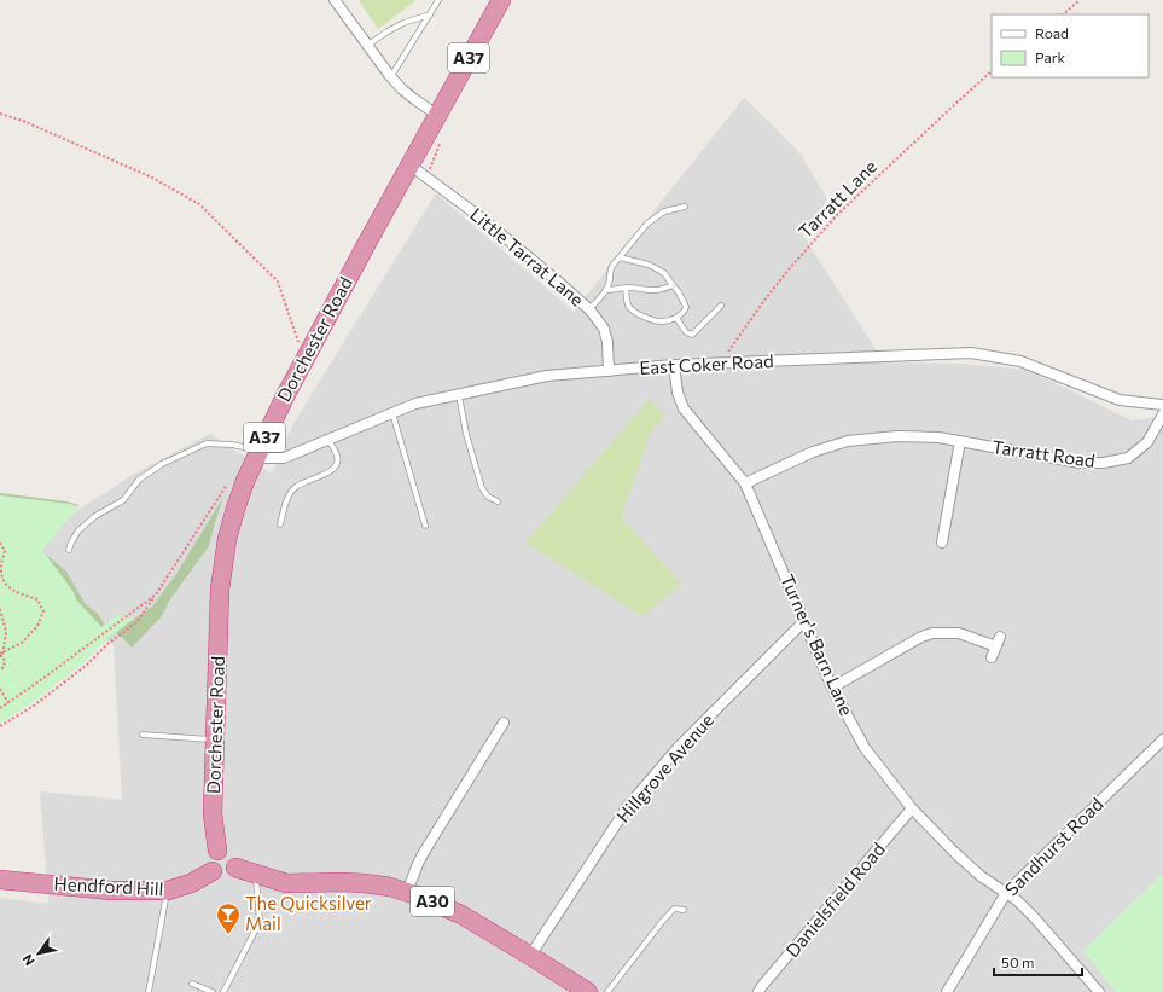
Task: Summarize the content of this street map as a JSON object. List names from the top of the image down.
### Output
{
  "streets": {
    "highway": [
      "A37",
      "Dorchester Road",
      "Hendford Hill",
      "A30"
    ],
    "street": [
      "Little Tarrat Lane",
      "East Coker Road",
      "Tarratt Road",
      "Turner's Barn Lane",
      "Hillgrove Avenue",
      "Sandhurst Road",
      "Danielsfield Road"
    ],
    "path": ["Tarratt Lane"]
  },
  "crossings": [
    ["Tarratt Lane", "East Coker Road"],
    ["Little Tarrat Lane", "Dorchester Road"],
    ["Little Tarrat Lane", "East Coker Road"],
    ["Dorchester Road", "East Coker Road"],
    ["Dorchester Road", "Hendford Hill"],
    ["Dorchester Road", "A30"],
    ["East Coker Road", "Turner's Barn Lane"],
    ["Tarratt Road", "Turner's Barn Lane"],
    ["Turner's Barn Lane", "Hillgrove Avenue"],
    ["Turner's Barn Lane", "Sandhurst Road"],
    ["Turner's Barn Lane", "Danielsfield Road"],
    ["Hillgrove Avenue", "A30"],
    ["Hendford Hill", "A30"]
  ],
  "places": {
    "bar": ["The Quicksilver Mail"]
  },
  "legend": ["Road", "Park"],
  "scale_bar": "50 m",
  "north": "bottom left"
}
